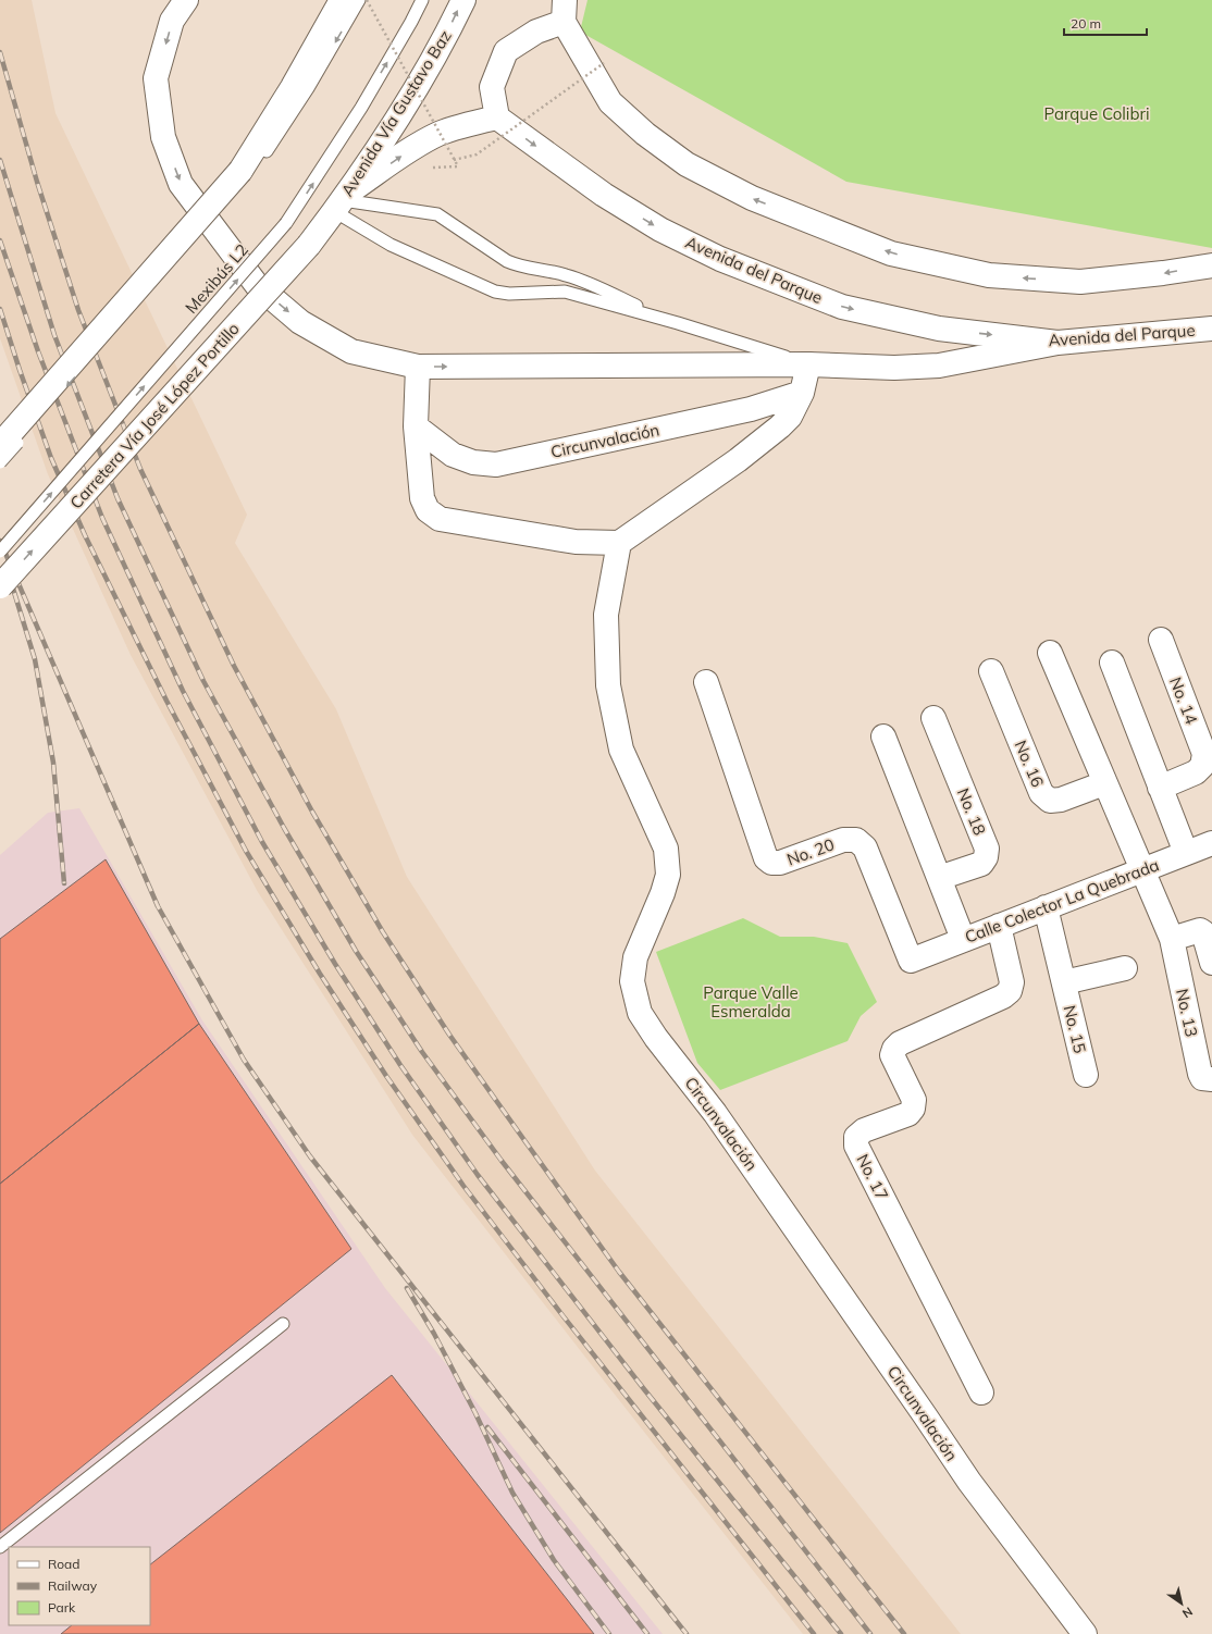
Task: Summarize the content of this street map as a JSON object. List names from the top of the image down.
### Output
{
  "streets": {
    "street": [
      "Avenida Vía Gustavo Baz",
      "Avenida del Parque",
      "Carretera Vía José López Portillo",
      "Circunvalación",
      "No. 14",
      "No. 16",
      "No. 18",
      "No. 20",
      "Calle Colector La Quebrada",
      "No. 13",
      "No. 15",
      "No. 17"
    ],
    "lane": ["Mexibús L2"]
  },
  "crossings": [
    ["Avenida Vía Gustavo Baz", "Carretera Vía José López Portillo"],
    ["No. 20", "Calle Colector La Quebrada"],
    ["Calle Colector La Quebrada", "No. 13"],
    ["Calle Colector La Quebrada", "No. 15"],
    ["Calle Colector La Quebrada", "No. 17"]
  ],
  "parks": ["Parque Colibri", "Parque Valle Esmeralda"],
  "legend": ["Road", "Railway", "Park"],
  "scale_bar": "20 m",
  "north": "bottom right"
}
